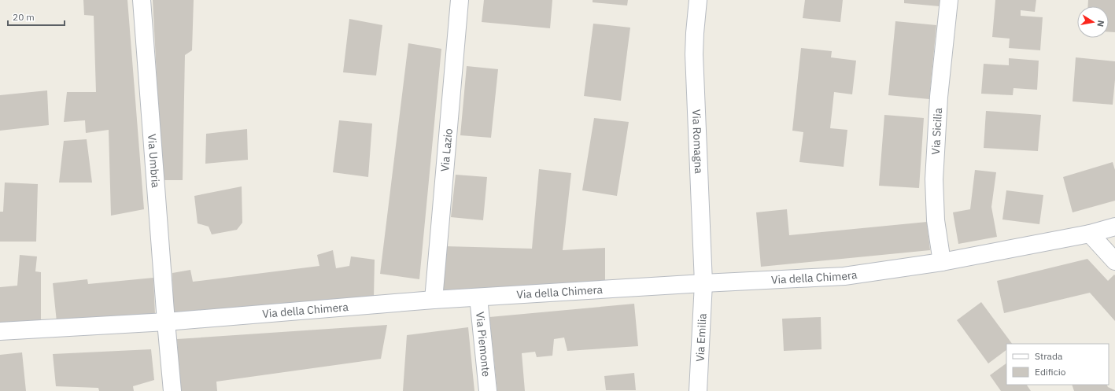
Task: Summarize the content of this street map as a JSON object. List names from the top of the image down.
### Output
{
  "streets": {
    "street": [
      "Via Sicilia",
      "Via Romagna",
      "Via Lazio",
      "Via Umbria",
      "Via della Chimera",
      "Via Emilia",
      "Via Piemonte"
    ]
  },
  "crossings": [
    ["Via Sicilia", "Via della Chimera"],
    ["Via Romagna", "Via della Chimera"],
    ["Via Romagna", "Via Emilia"],
    ["Via Lazio", "Via della Chimera"],
    ["Via Umbria", "Via della Chimera"],
    ["Via della Chimera", "Via Emilia"],
    ["Via della Chimera", "Via Piemonte"]
  ],
  "legend": ["Strada", "Edificio"],
  "scale_bar": "20 m",
  "north": "right"
}
